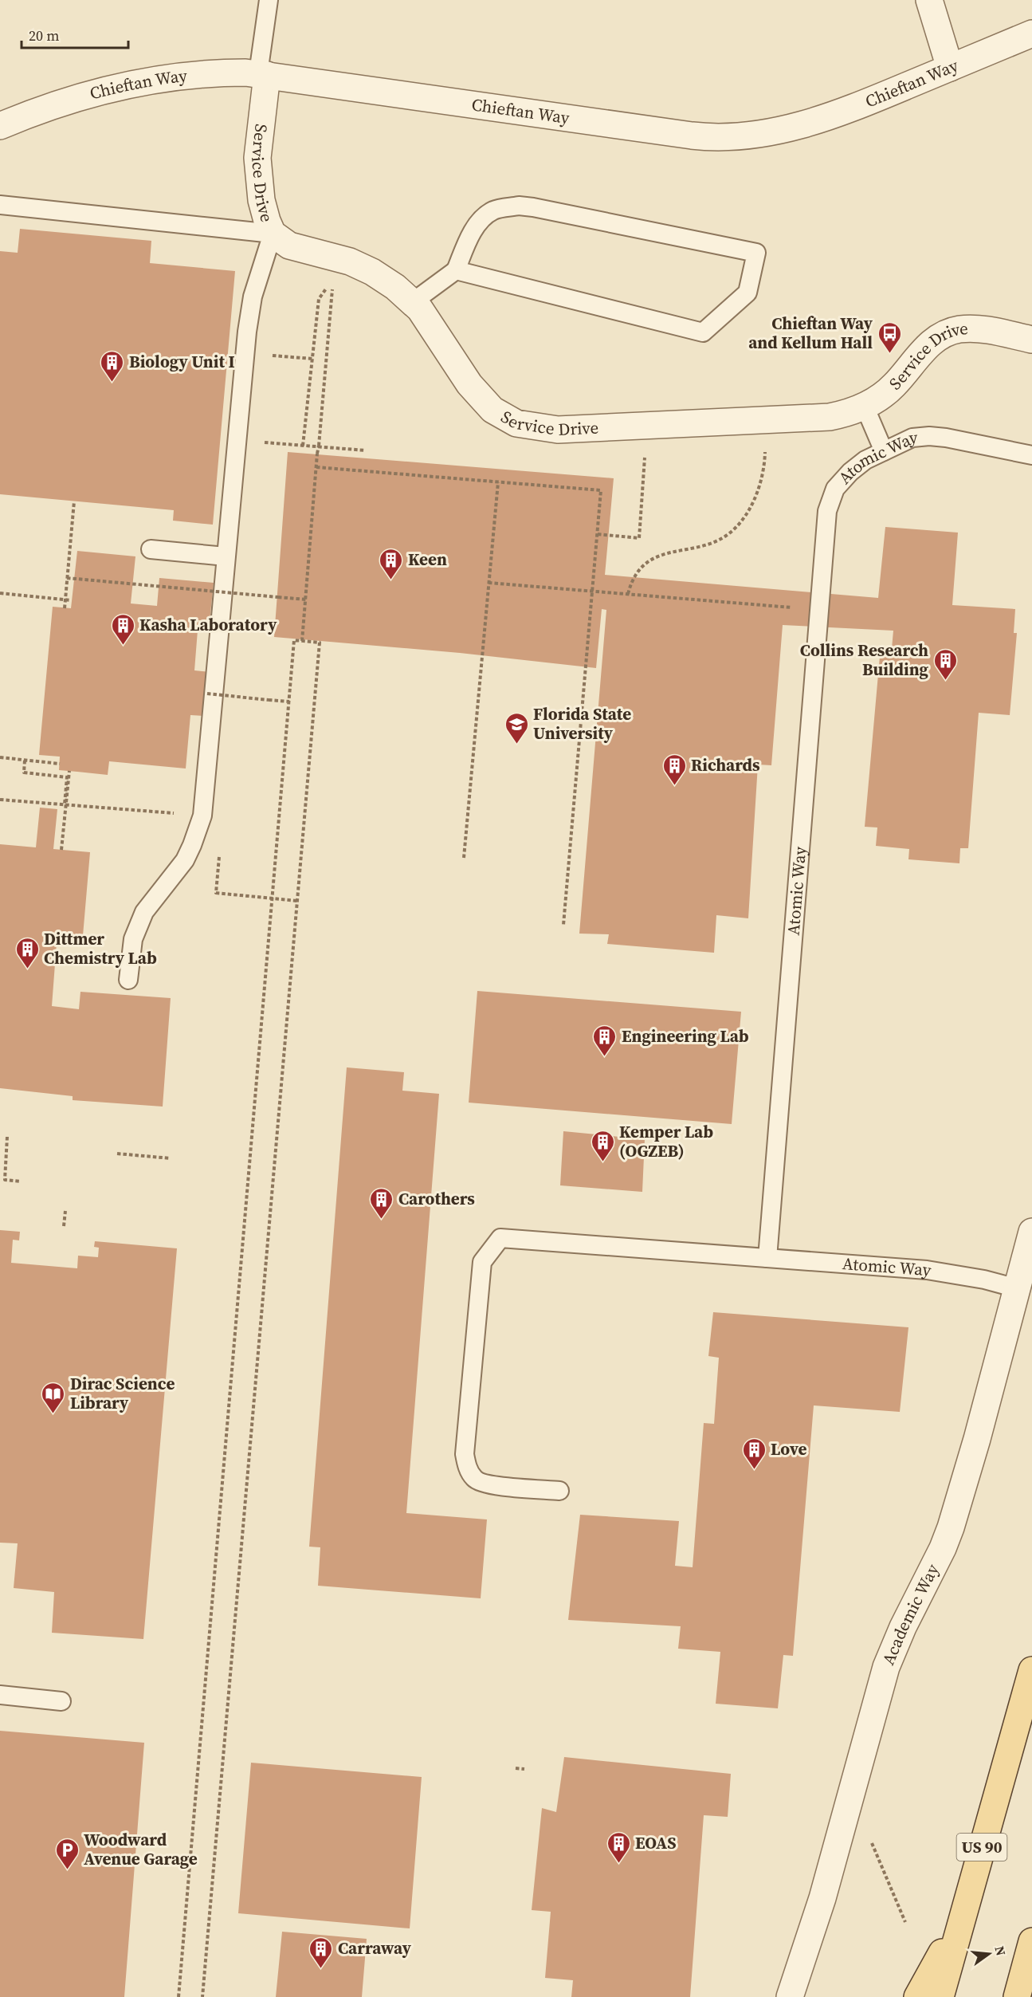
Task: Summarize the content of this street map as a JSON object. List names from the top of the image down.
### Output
{
  "streets": {
    "main road": ["US 90"],
    "street": ["Chieftan Way", "Service Drive", "Academic Way"],
    "lane": ["Atomic Way"]
  },
  "crossings": [
    ["Chieftan Way", "Service Drive"],
    ["Atomic Way", "Academic Way"]
  ],
  "places": {
    "bus stop": ["Chieftan Way and Kellum Hall"],
    "building": [
      "Biology Unit I",
      "Keen",
      "Kasha Laboratory",
      "Collins Research Building",
      "Richards",
      "Dittmer Chemistry Lab",
      "Engineering Lab",
      "Kemper Lab (OGZEB)",
      "Carothers",
      "Love",
      "EOAS",
      "Carraway"
    ],
    "school or university": ["Florida State University"],
    "library": ["Dirac Science Library"],
    "parking": ["Woodward Avenue Garage"]
  },
  "scale_bar": "20 m",
  "north": "right"
}
